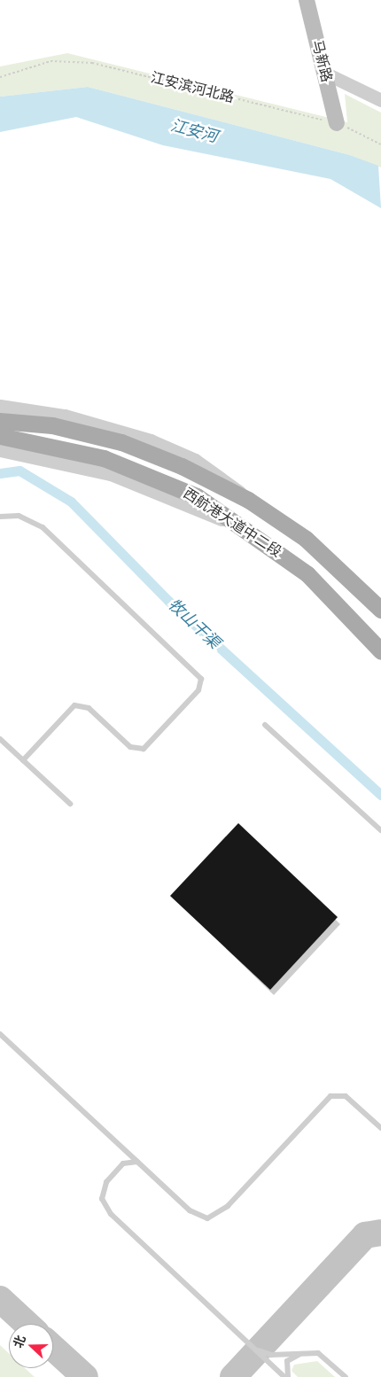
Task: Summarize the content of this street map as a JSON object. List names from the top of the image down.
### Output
{
  "streets": {
    "main road": ["马新路", "西航港大道中二段"],
    "path": ["江安滨河北路"]
  },
  "crossings": [
    ["马新路", "江安滨河北路"]
  ],
  "water": ["江安河", "牧山干渠"],
  "north": "left"
}
